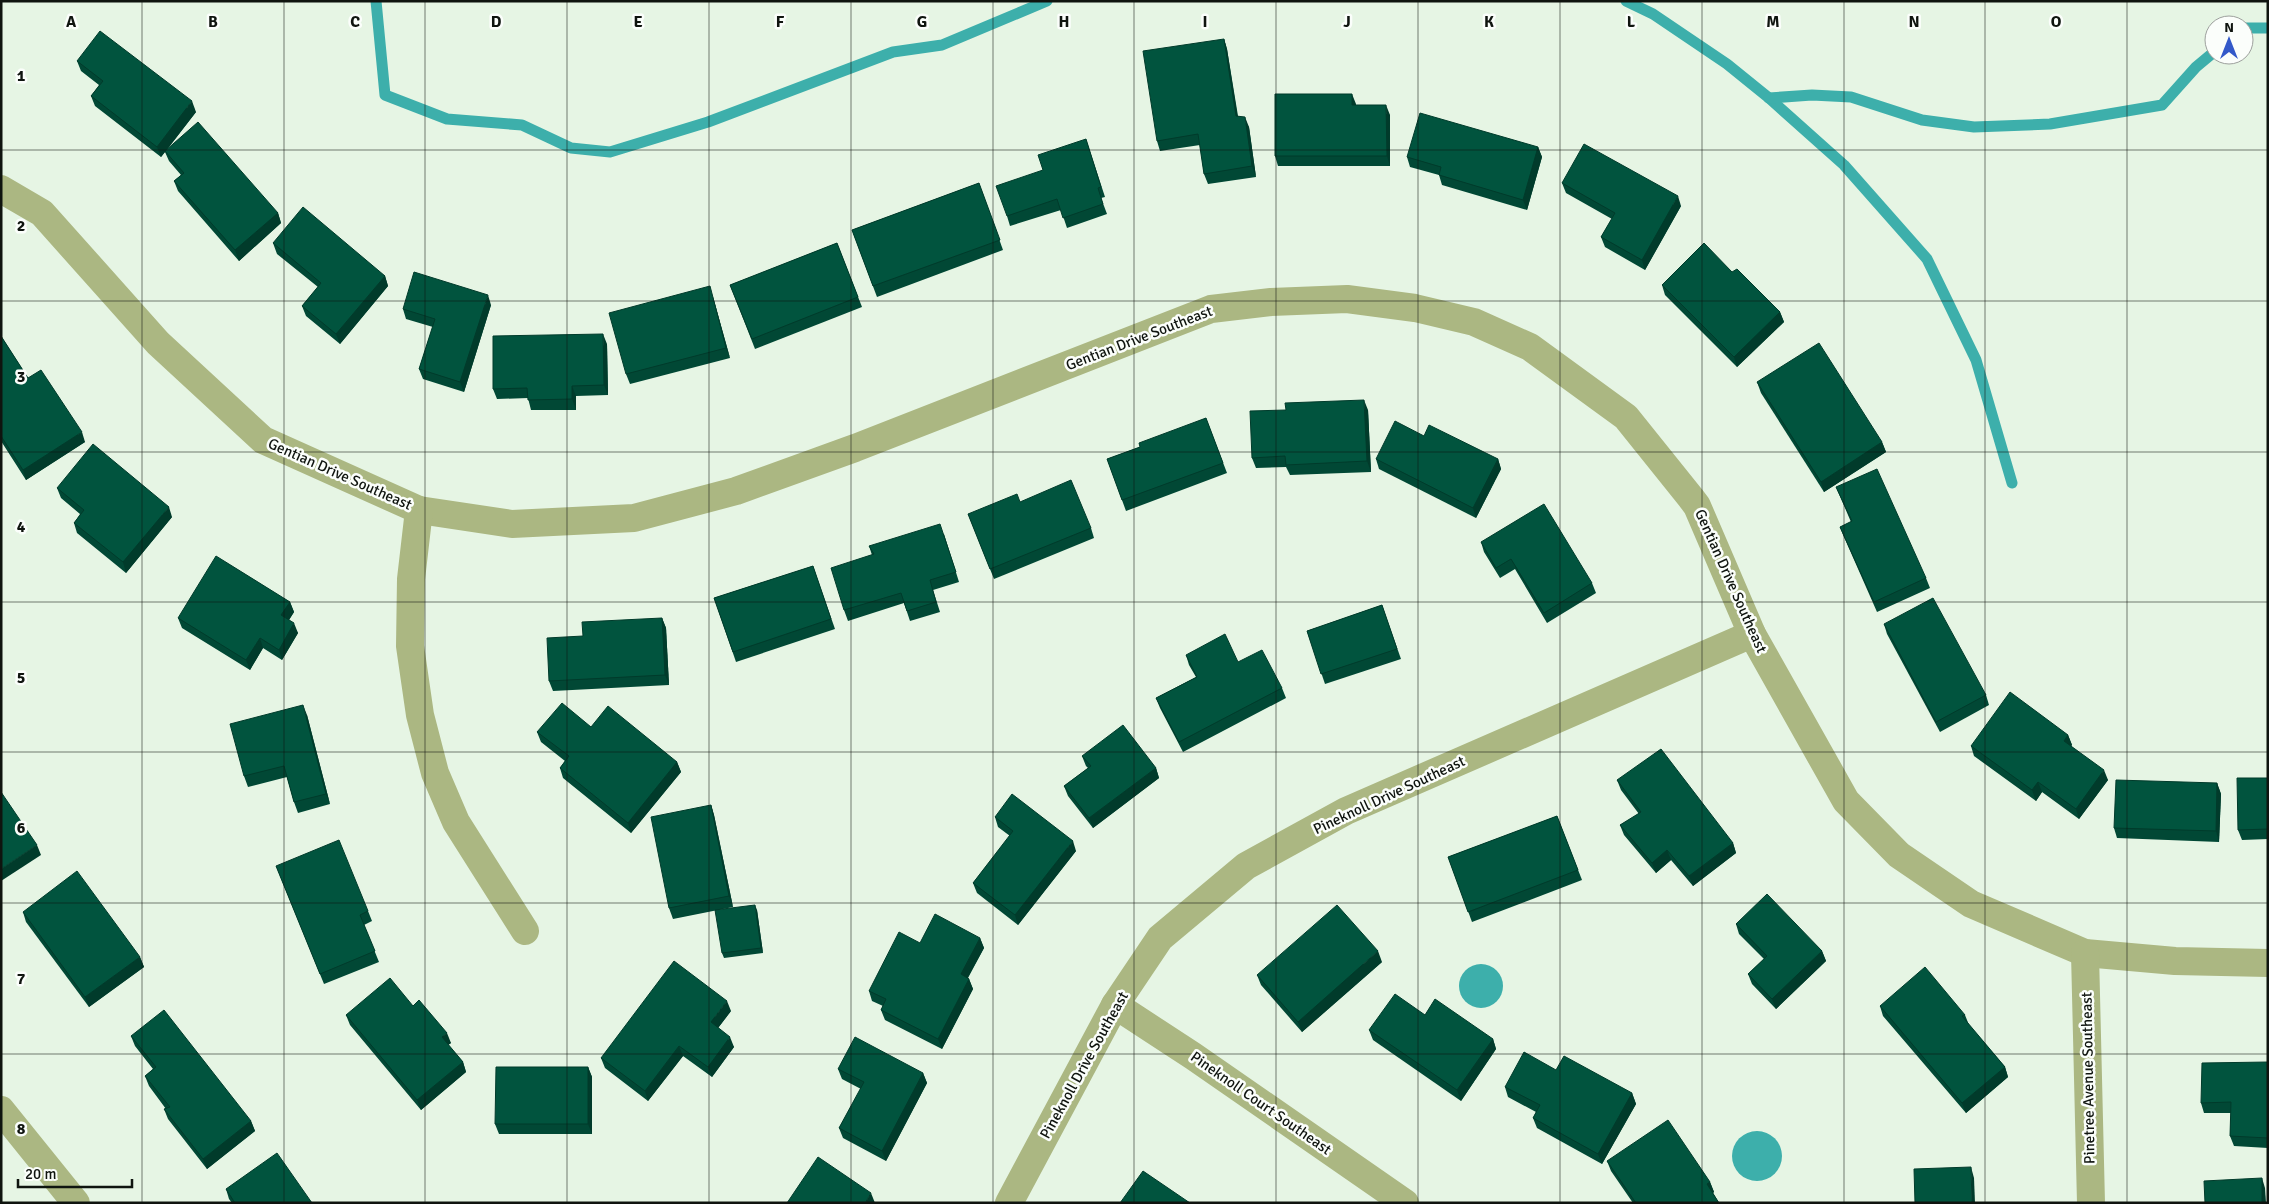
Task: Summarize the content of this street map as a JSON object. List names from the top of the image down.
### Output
{
  "streets": {
    "street": [
      "Gentian Drive Southeast",
      "Pineknoll Drive Southeast",
      "Pinetree Avenue Southeast",
      "Pineknoll Court Southeast"
    ]
  },
  "crossings": [
    ["Gentian Drive Southeast", "Pineknoll Drive Southeast"],
    ["Gentian Drive Southeast", "Pinetree Avenue Southeast"],
    ["Pineknoll Drive Southeast", "Pineknoll Court Southeast"]
  ],
  "scale_bar": "20 m",
  "north": "top",
  "grid": {
    "columns": [
      "A",
      "B",
      "C",
      "D",
      "E",
      "F",
      "G",
      "H",
      "I",
      "J",
      "K",
      "L",
      "M",
      "N",
      "O"
    ],
    "rows": [
      "1",
      "2",
      "3",
      "4",
      "5",
      "6",
      "7",
      "8"
    ]
  }
}
